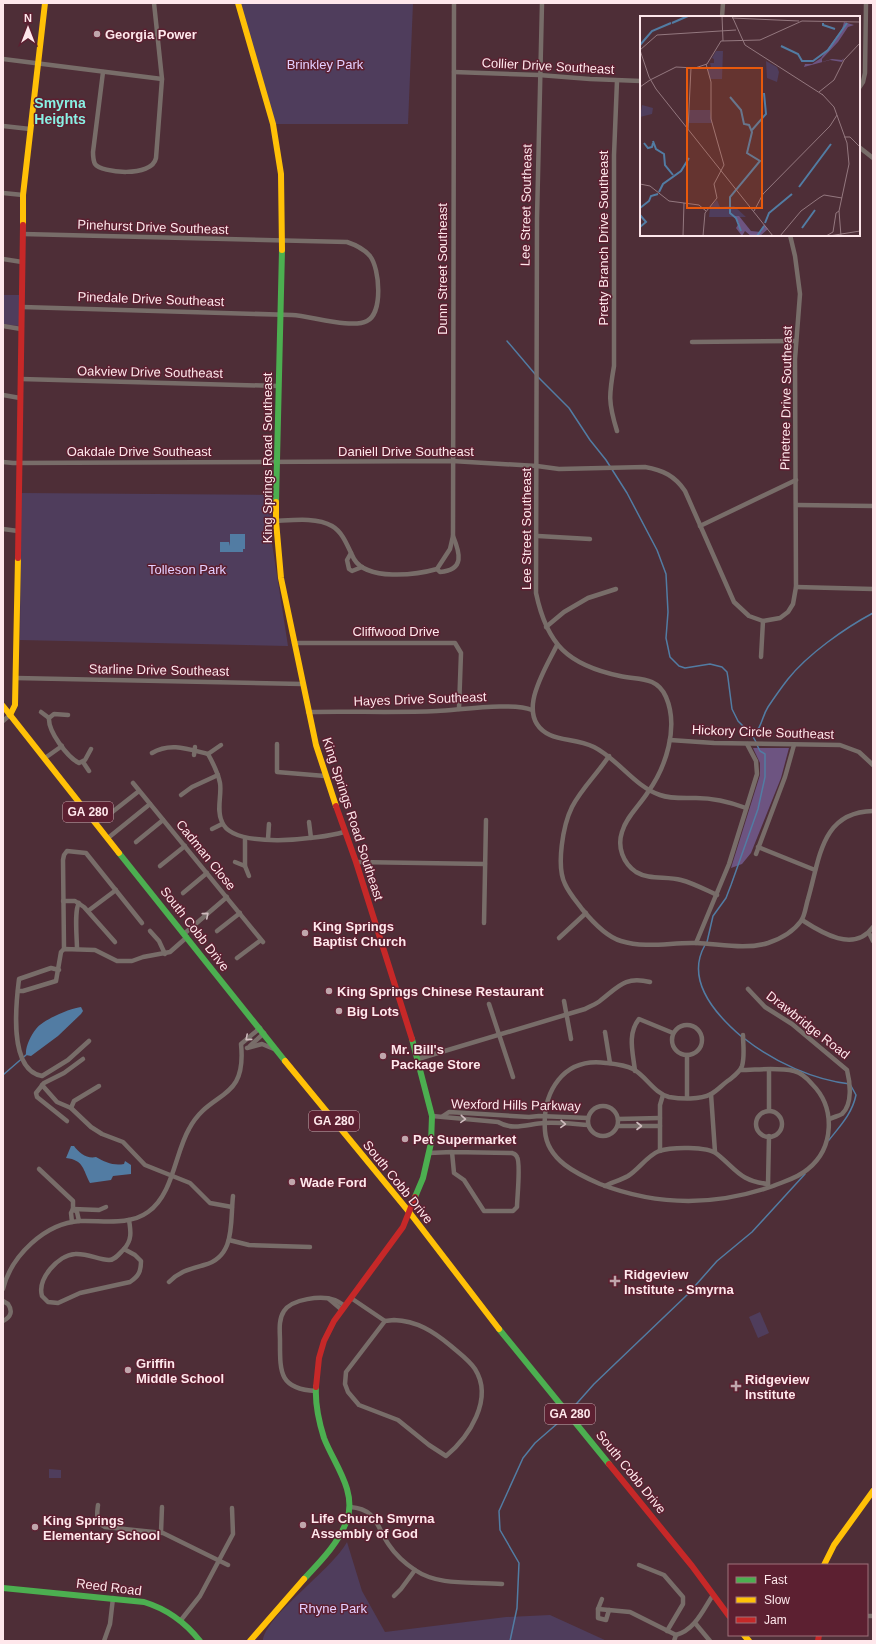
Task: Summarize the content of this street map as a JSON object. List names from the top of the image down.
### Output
{
  "streets": {
    "street": [
      "Collier Drive Southeast",
      "Lee Street Southeast",
      "Pinehurst Drive Southeast",
      "Pretty Branch Drive Southeast",
      "Dunn Street Southeast",
      "Pinedale Drive Southeast",
      "Oakview Drive Southeast",
      "Pinetree Drive Southeast",
      "Oakdale Drive Southeast",
      "Daniell Drive Southeast",
      "King Springs Road Southeast",
      "Cliffwood Drive",
      "Starline Drive Southeast",
      "Hayes Drive Southeast",
      "Hickory Circle Southeast",
      "GA 280",
      "Cadman Close",
      "South Cobb Drive",
      "Drawbridge Road",
      "Wexford Hills Parkway",
      "Reed Road"
    ]
  },
  "crossings": [
    ["Collier Drive Southeast", "Lee Street Southeast"],
    ["Collier Drive Southeast", "Pretty Branch Drive Southeast"],
    ["Collier Drive Southeast", "Dunn Street Southeast"],
    ["Lee Street Southeast", "Daniell Drive Southeast"],
    ["Lee Street Southeast", "Hickory Circle Southeast"],
    ["Pinehurst Drive Southeast", "Pinedale Drive Southeast"],
    ["Pinehurst Drive Southeast", "King Springs Road Southeast"],
    ["Dunn Street Southeast", "Daniell Drive Southeast"],
    ["Dunn Street Southeast", "King Springs Road Southeast"],
    ["Pinedale Drive Southeast", "King Springs Road Southeast"],
    ["Oakview Drive Southeast", "King Springs Road Southeast"],
    ["Pinetree Drive Southeast", "Daniell Drive Southeast"],
    ["Oakdale Drive Southeast", "Daniell Drive Southeast"],
    ["Oakdale Drive Southeast", "King Springs Road Southeast"],
    ["Daniell Drive Southeast", "King Springs Road Southeast"],
    ["King Springs Road Southeast", "Cliffwood Drive"],
    ["King Springs Road Southeast", "Starline Drive Southeast"],
    ["King Springs Road Southeast", "Hayes Drive Southeast"],
    ["King Springs Road Southeast", "South Cobb Drive"],
    ["King Springs Road Southeast", "Wexford Hills Parkway"],
    ["Cliffwood Drive", "Hayes Drive Southeast"]
  ],
  "districts": ["Smyrna Heights"],
  "parks": ["Brinkley Park", "Tolleson Park", "Rhyne Park"],
  "places": {
    "other": [
      "Georgia Power",
      "King Springs Baptist Church",
      "King Springs Chinese Restaurant",
      "Big Lots",
      "Mr. Bill's Package Store",
      "Pet Supermarket",
      "Wade Ford",
      "Griffin Middle School",
      "Life Church Smyrna Assembly of God",
      "King Springs Elementary School"
    ],
    "health": ["Ridgeview Institute - Smyrna", "Ridgeview Institute"]
  },
  "legend": ["Fast", "Slow", "Jam"],
  "north": "top"
}
